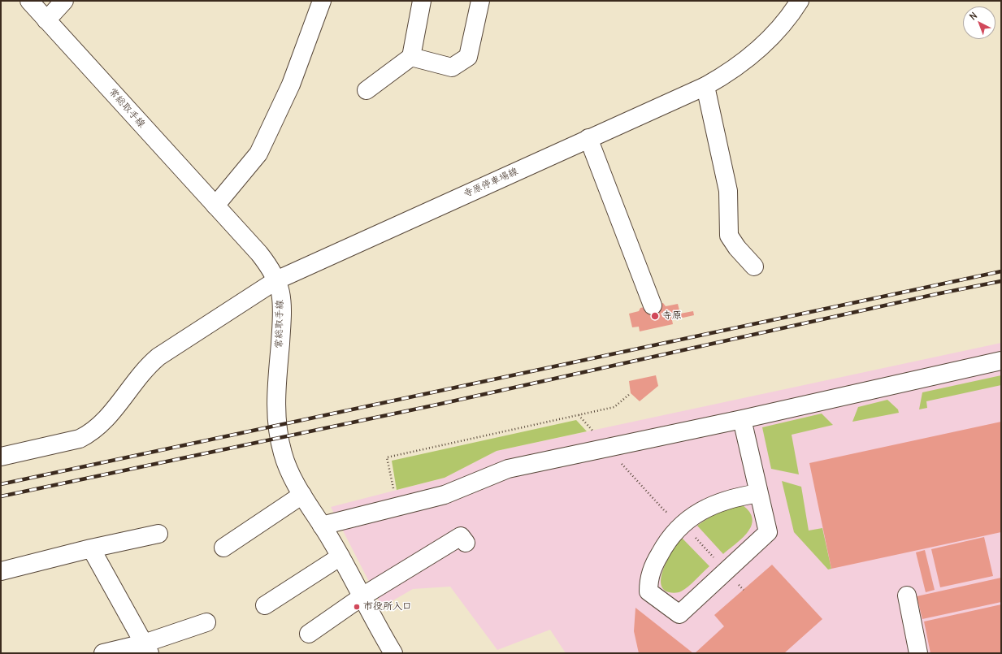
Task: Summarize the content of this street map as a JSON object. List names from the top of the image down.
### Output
{
  "streets": {
    "street": ["常総取手線", "寺原停車場線"]
  },
  "crossings": [
    ["常総取手線", "寺原停車場線"]
  ],
  "places": ["寺原", "市役所入口"],
  "north": "top left"
}
